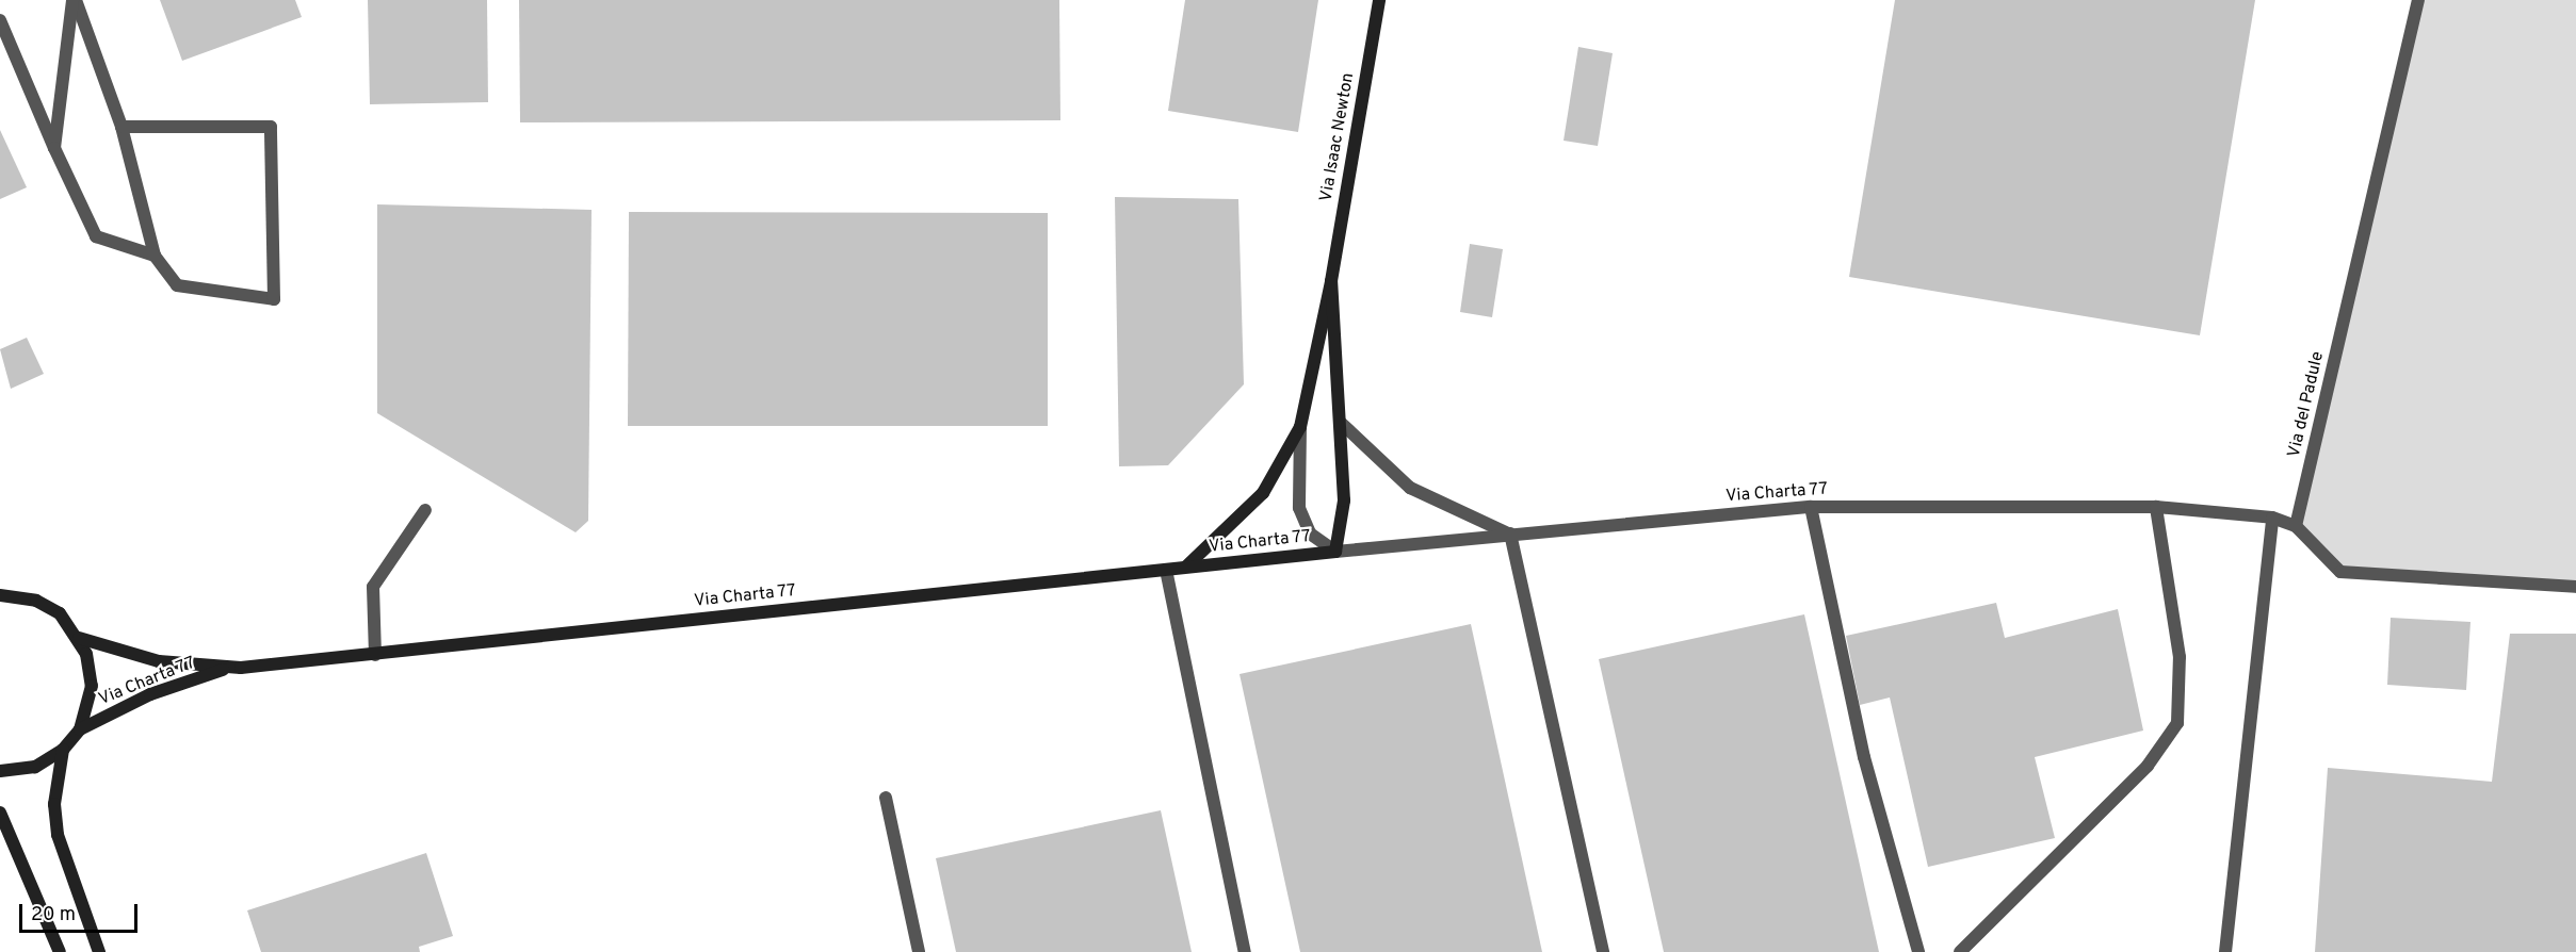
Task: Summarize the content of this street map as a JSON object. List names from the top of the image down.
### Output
{
  "streets": {
    "street": ["Via Isaac Newton", "Via del Padule", "Via Charta 77"]
  },
  "crossings": [
    ["Via Isaac Newton", "Via Charta 77"],
    ["Via del Padule", "Via Charta 77"]
  ],
  "scale_bar": "20 m"
}
